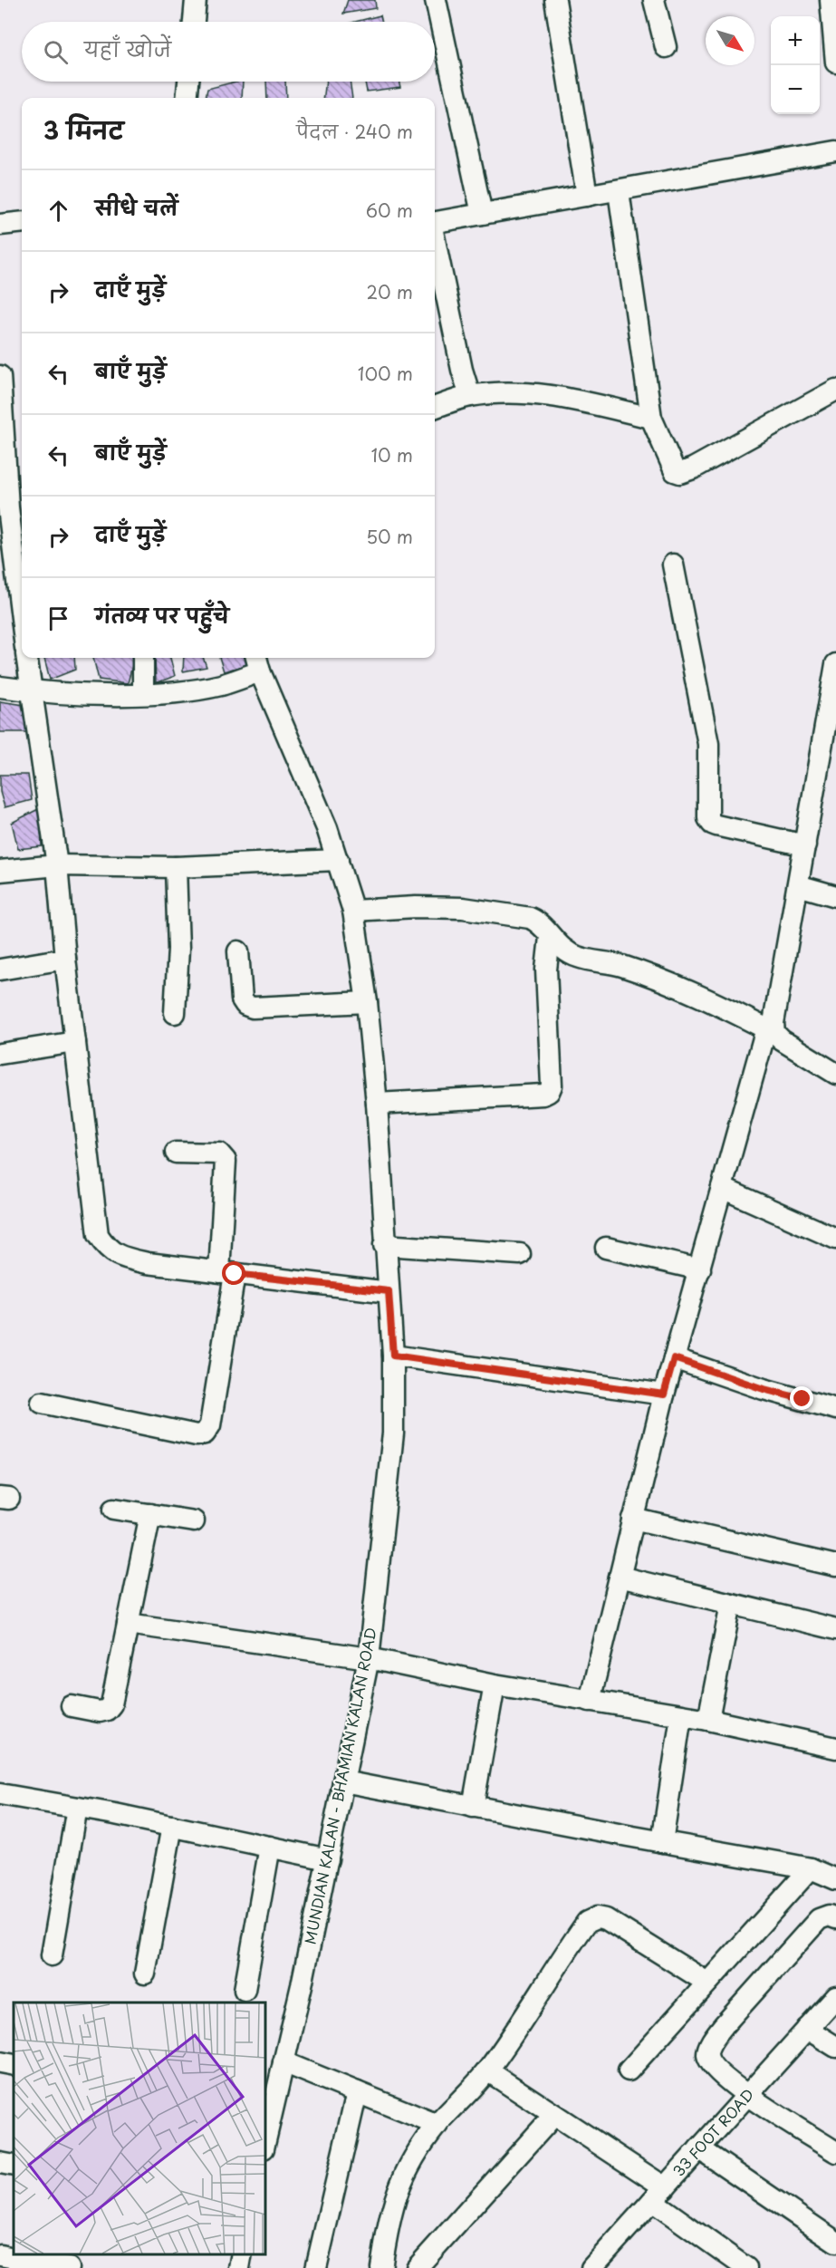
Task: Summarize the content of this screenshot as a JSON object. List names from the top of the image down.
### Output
{
  "streets": {
    "street": ["MUNDIAN KALAN - BHAMIAN KALAN ROAD", "33 FOOT ROAD"]
  },
  "north": "bottom right",
  "page": {
    "map_buttons": ["+", "−"],
    "search": "यहाँ खोजें",
    "heading": ["3 मिनट", "पैदल · 240 m"],
    "list": [
      ["सीधे चलें", "60 m"],
      ["दाएँ मुड़ें", "20 m"],
      ["बाएँ मुड़ें", "100 m"],
      ["बाएँ मुड़ें", "10 m"],
      ["दाएँ मुड़ें", "50 m"],
      "गंतव्य पर पहुँचे"
    ]
  }
}
